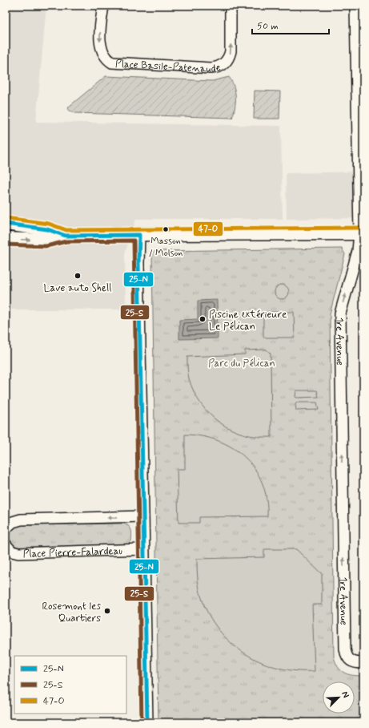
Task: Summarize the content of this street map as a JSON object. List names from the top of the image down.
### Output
{
  "streets": {
    "street": ["Place Basile-Patenaude", "1re Avenue", "Place Pierre-Falardeau"]
  },
  "one_way": ["1re Avenue"],
  "parks": ["Parc du Pélican"],
  "places": [
    "Masson / Molson",
    "Lave auto Shell",
    "Piscine extérieure Le Pélican",
    "Rosemont les Quartiers"
  ],
  "lines": ["transit line 47-O", "transit line 25-N", "transit line 25-S"],
  "legend": ["25-N", "25-S", "47-O"],
  "scale_bar": "50 m",
  "north": "top right"
}
